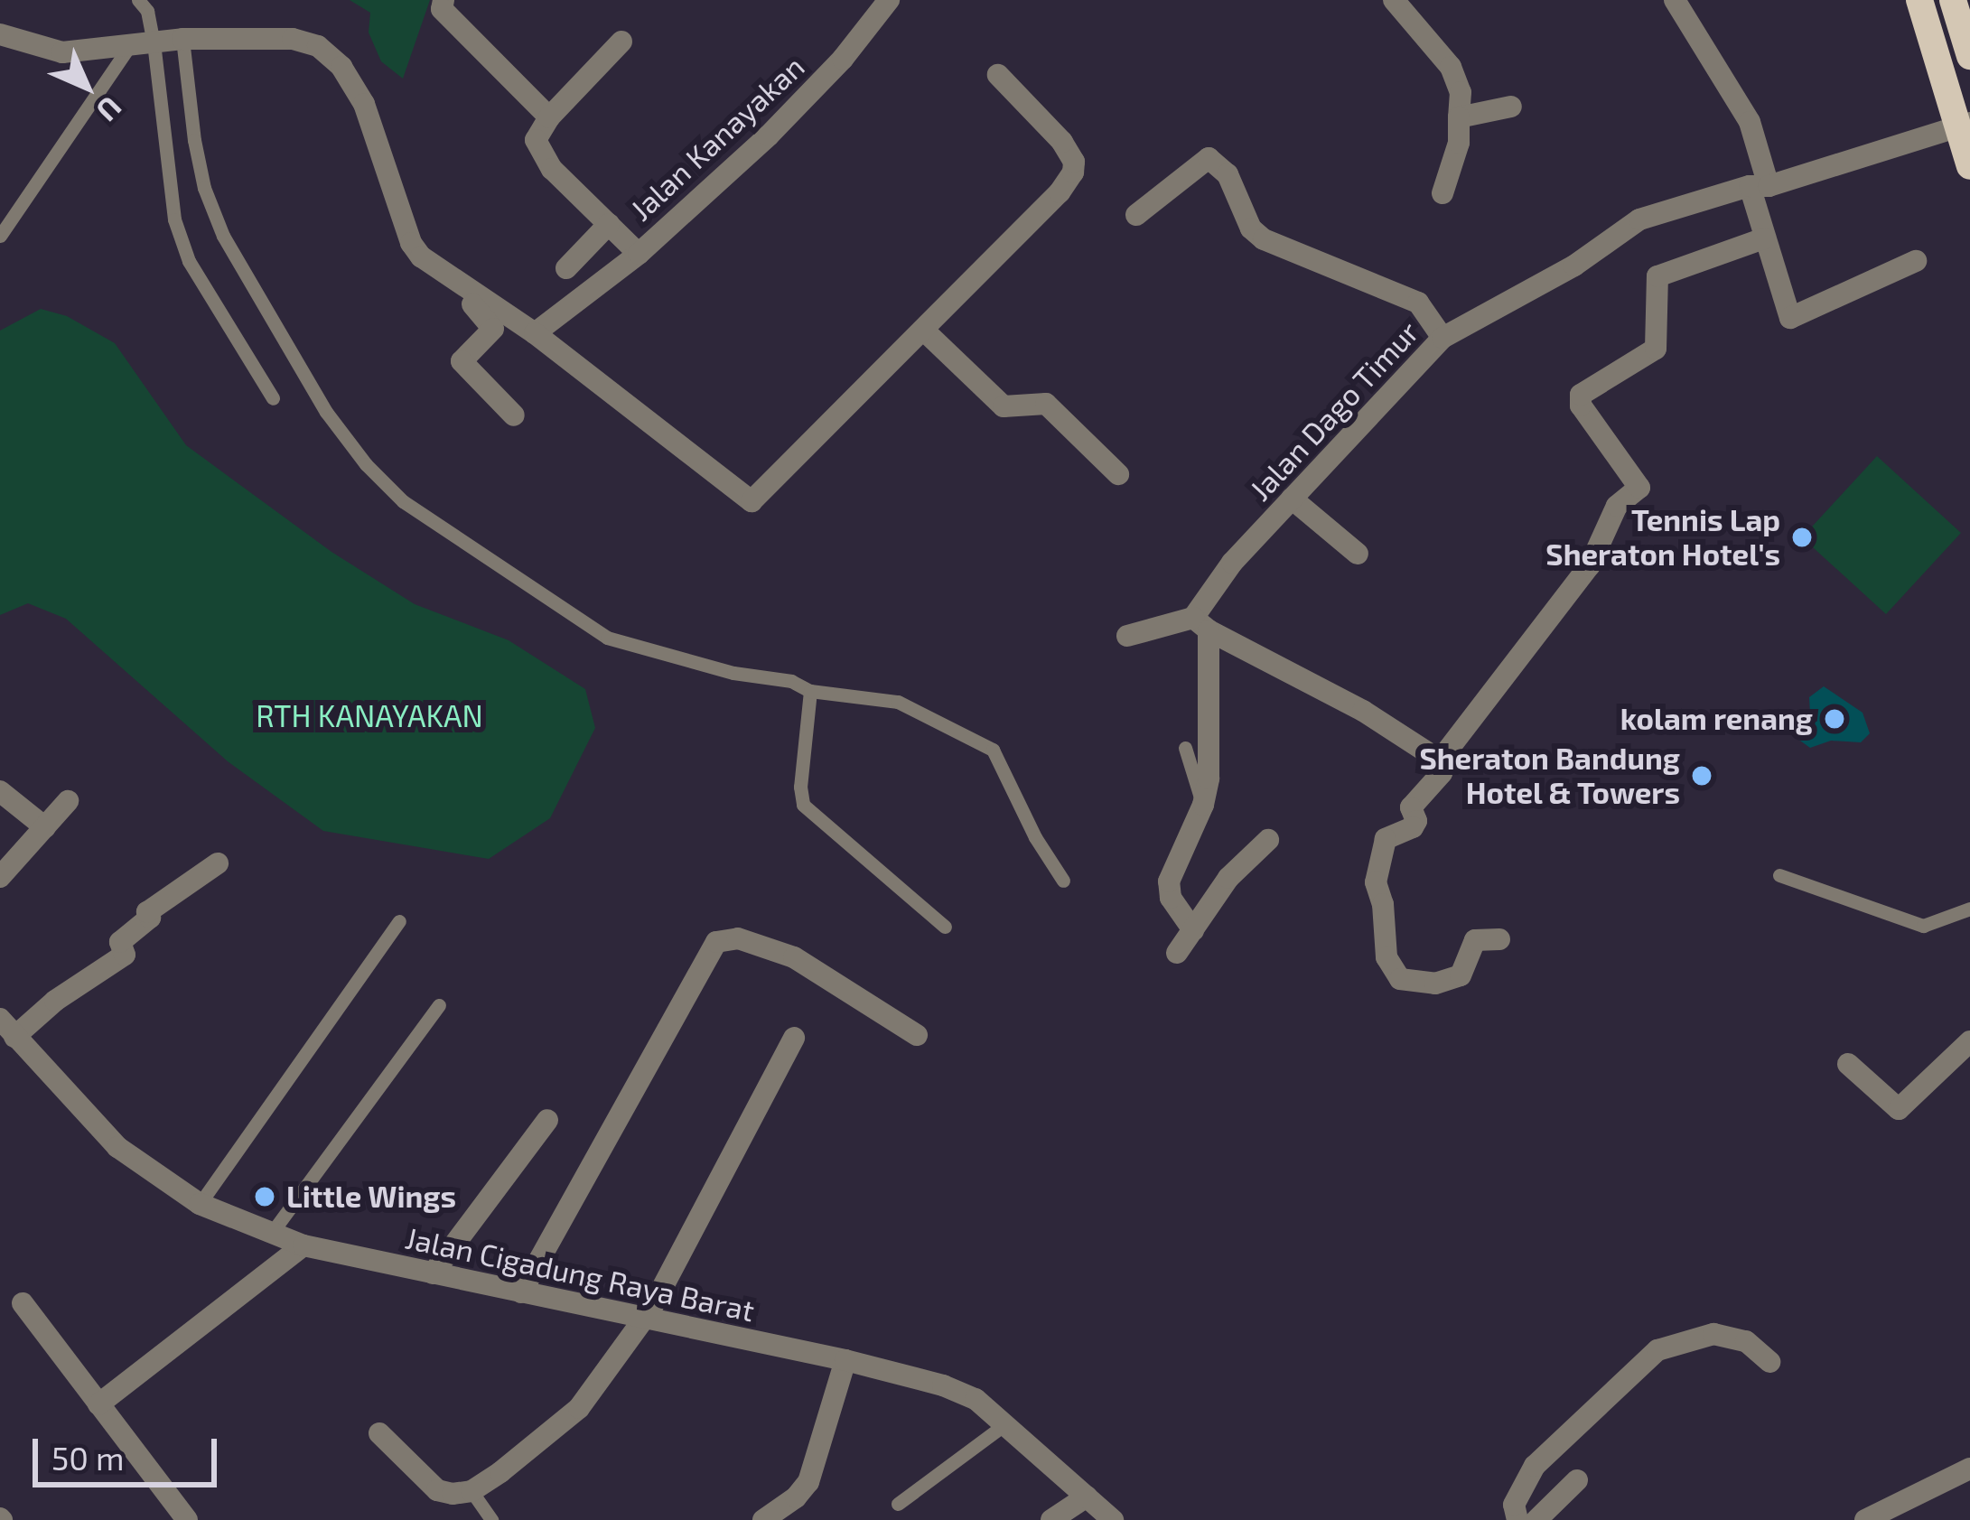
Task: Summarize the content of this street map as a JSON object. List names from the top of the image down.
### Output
{
  "streets": {
    "street": ["Jalan Kanayakan", "Jalan Dago Timur", "Jalan Cigadung Raya Barat"]
  },
  "parks": ["RTH KANAYAKAN"],
  "places": [
    "Tennis Lap Sheraton Hotel's",
    "kolam renang",
    "Sheraton Bandung Hotel & Towers",
    "Little Wings"
  ],
  "scale_bar": "50 m",
  "north": "bottom right"
}
